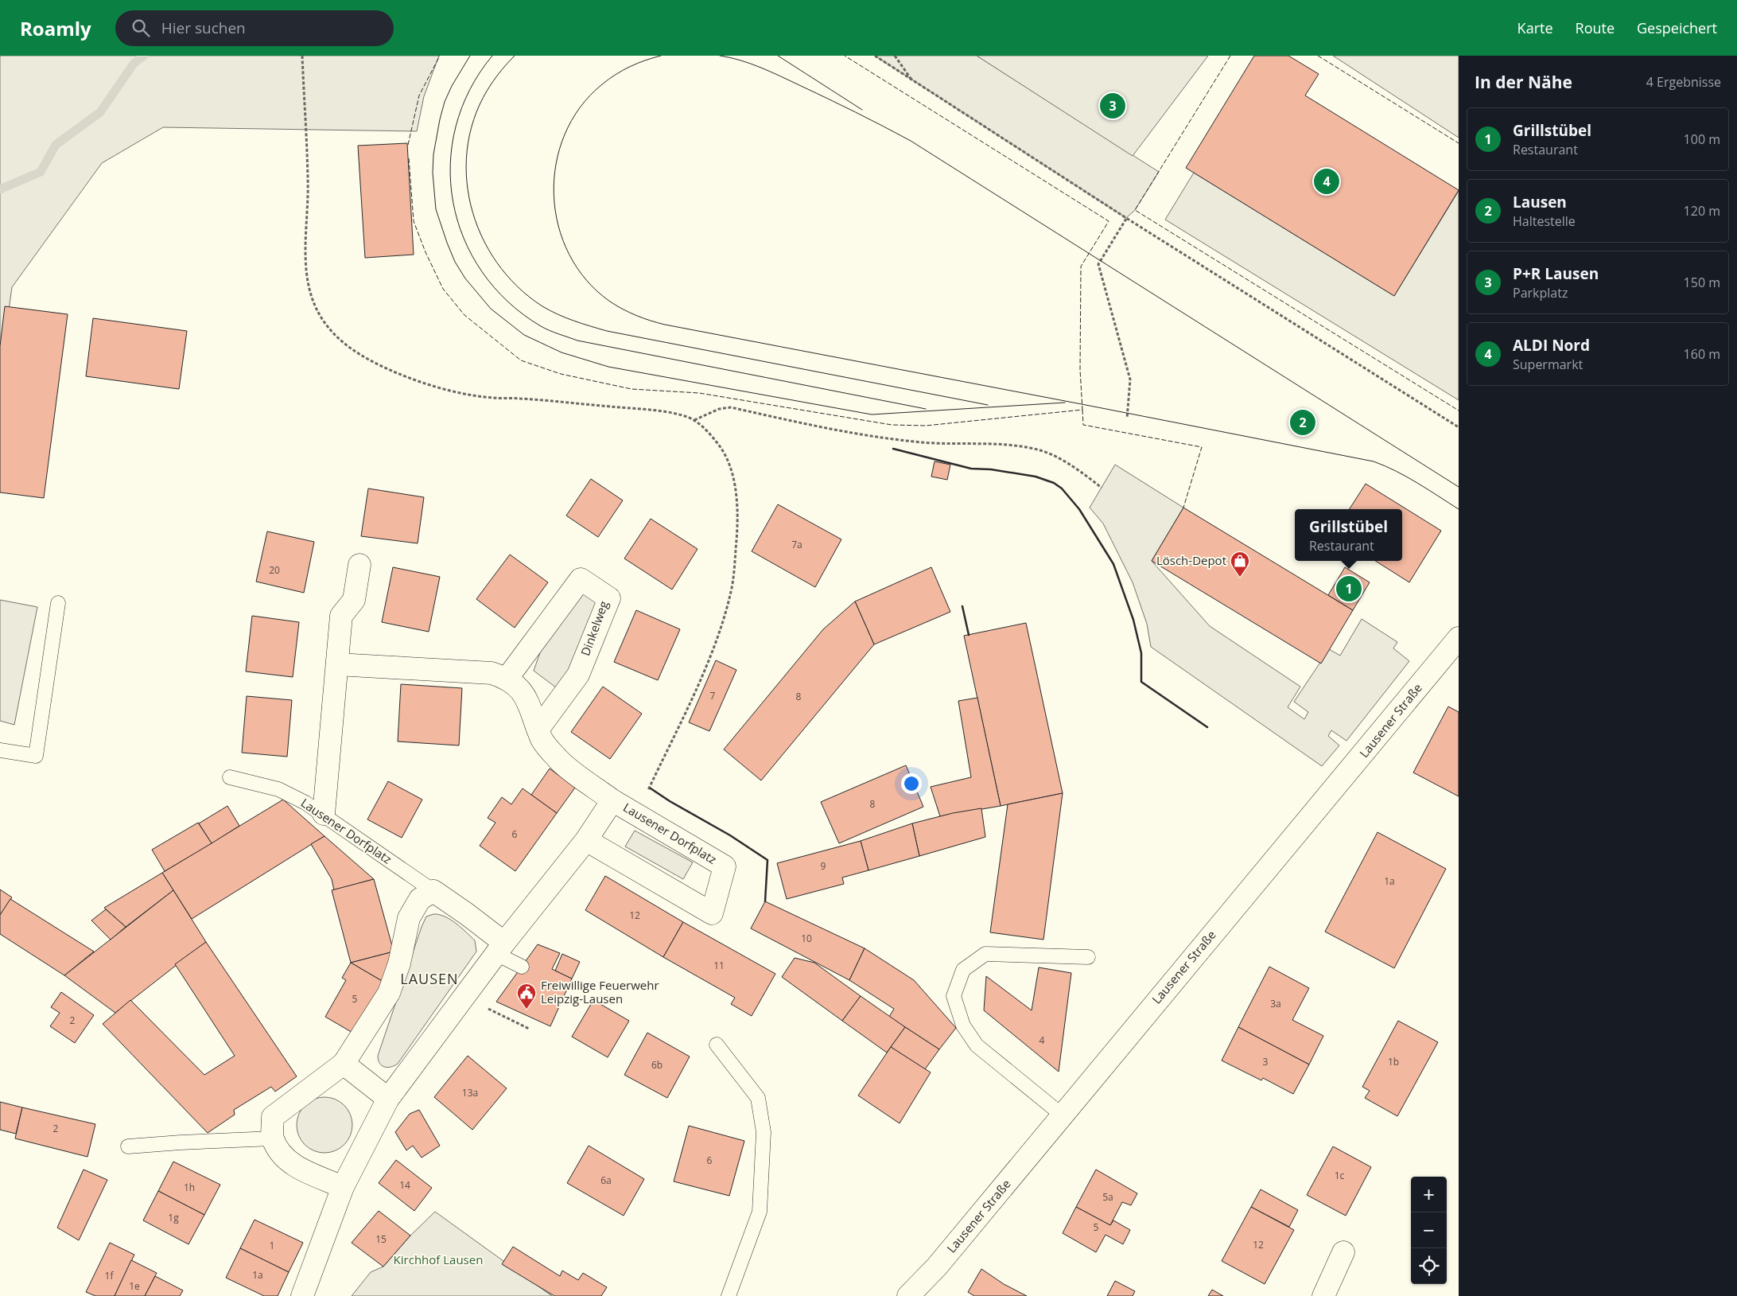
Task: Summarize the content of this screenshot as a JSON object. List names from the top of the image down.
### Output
{
  "streets": {
    "street": ["Dinkelweg", "Lausener Straße", "Lausener Dorfplatz"]
  },
  "districts": ["LAUSEN"],
  "parks": ["Kirchhof Lausen"],
  "places": {
    "shop": ["Lösch-Depot"],
    "public building": ["Freiwillige Feuerwehr Leipzig-Lausen"]
  },
  "house_numbers": [
    "7a",
    "20",
    "7",
    "8",
    "8",
    "6",
    "9",
    "1a",
    "12",
    "10",
    "11",
    "5",
    "3a",
    "2",
    "4",
    "3",
    "1b",
    "6b",
    "13a",
    "2",
    "6",
    "1c",
    "6a",
    "14",
    "1h",
    "5a",
    "1g",
    "5",
    "15",
    "12",
    "1",
    "1a",
    "1f",
    "1e"
  ],
  "page": {
    "header": "Roamly",
    "search": "Hier suchen",
    "nav": ["Karte", "Route", "Gespeichert"],
    "heading": ["In der Nähe", "4 Ergebnisse"],
    "pins": [
      "3",
      "4",
      "2",
      "1"
    ],
    "list": [
      {
        "mark": "1",
        "name": "Grillstübel",
        "note": "Restaurant",
        "value": "100 m"
      },
      {
        "mark": "2",
        "name": "Lausen",
        "note": "Haltestelle",
        "value": "120 m"
      },
      {
        "mark": "3",
        "name": "P+R Lausen",
        "note": "Parkplatz",
        "value": "150 m"
      },
      {
        "mark": "4",
        "name": "ALDI Nord",
        "note": "Supermarkt",
        "value": "160 m"
      }
    ],
    "popup": ["Grillstübel", "Restaurant"],
    "map_buttons": ["+", "−"]
  }
}
